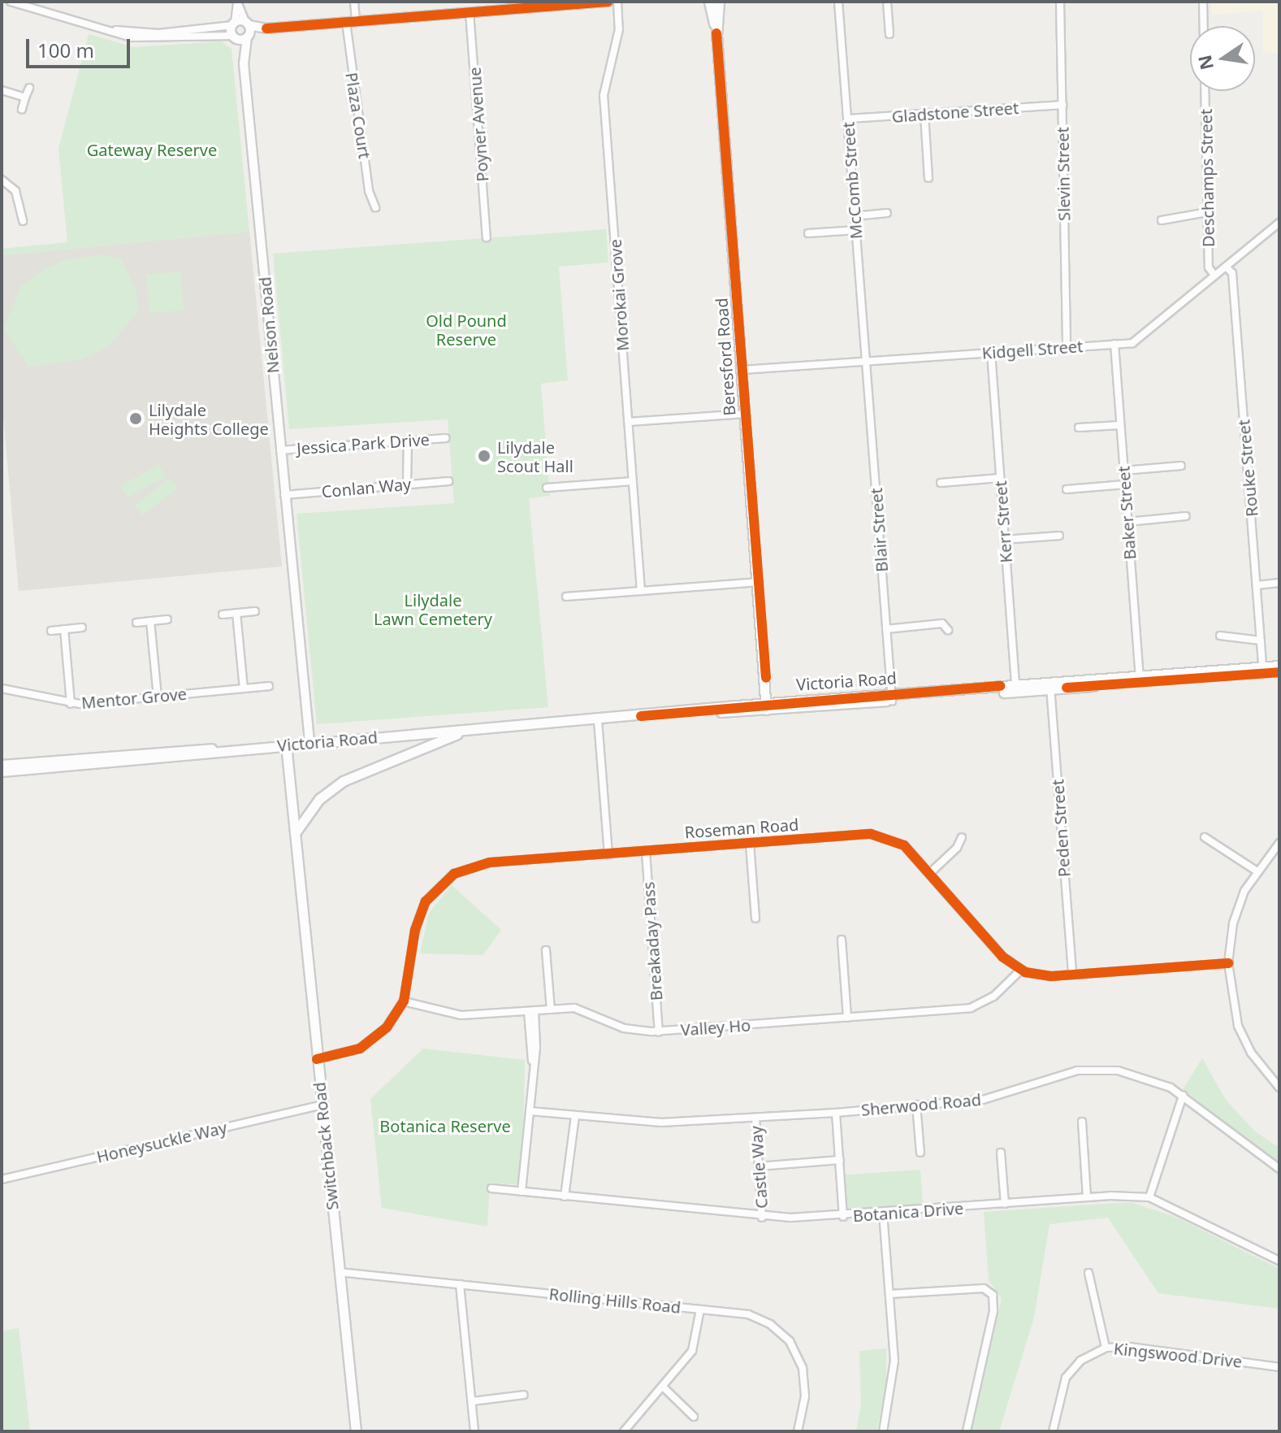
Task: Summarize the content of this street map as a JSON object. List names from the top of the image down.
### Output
{
  "streets": {
    "main road": ["Beresford Road", "Victoria Road", "Switchback Road"],
    "street": [
      "Gladstone Street",
      "Plaza Court",
      "Poyner Avenue",
      "Slevin Street",
      "Deschamps Street",
      "McComb Street",
      "Morokai Grove",
      "Nelson Road",
      "Kidgell Street",
      "Jessica Park Drive",
      "Rouke Street",
      "Conlan Way",
      "Baker Street",
      "Kerr Street",
      "Blair Street",
      "Mentor Grove",
      "Roseman Road",
      "Peden Street",
      "Breakaday Pass",
      "Valley Ho",
      "Sherwood Road",
      "Honeysuckle Way",
      "Castle Way",
      "Botanica Drive",
      "Rolling Hills Road",
      "Kingswood Drive"
    ]
  },
  "crossings": [
    ["Gladstone Street", "Slevin Street"],
    ["Gladstone Street", "McComb Street"],
    ["Slevin Street", "Kidgell Street"],
    ["Deschamps Street", "Kidgell Street"],
    ["McComb Street", "Kidgell Street"],
    ["McComb Street", "Blair Street"],
    ["Nelson Road", "Jessica Park Drive"],
    ["Nelson Road", "Conlan Way"],
    ["Nelson Road", "Victoria Road"],
    ["Kidgell Street", "Beresford Road"],
    ["Kidgell Street", "Rouke Street"],
    ["Kidgell Street", "Baker Street"],
    ["Kidgell Street", "Kerr Street"],
    ["Kidgell Street", "Blair Street"],
    ["Beresford Road", "Victoria Road"],
    ["Rouke Street", "Victoria Road"],
    ["Baker Street", "Victoria Road"],
    ["Kerr Street", "Victoria Road"],
    ["Blair Street", "Victoria Road"],
    ["Victoria Road", "Peden Street"],
    ["Victoria Road", "Switchback Road"],
    ["Roseman Road", "Breakaday Pass"],
    ["Roseman Road", "Valley Ho"],
    ["Roseman Road", "Switchback Road"],
    ["Breakaday Pass", "Valley Ho"],
    ["Sherwood Road", "Castle Way"],
    ["Honeysuckle Way", "Switchback Road"],
    ["Switchback Road", "Rolling Hills Road"],
    ["Castle Way", "Botanica Drive"]
  ],
  "parks": [
    "Gateway Reserve",
    "Old Pound Reserve",
    "Lilydale Lawn Cemetery",
    "Botanica Reserve"
  ],
  "places": ["Lilydale Heights College", "Lilydale Scout Hall"],
  "scale_bar": "100 m",
  "north": "left"
}
